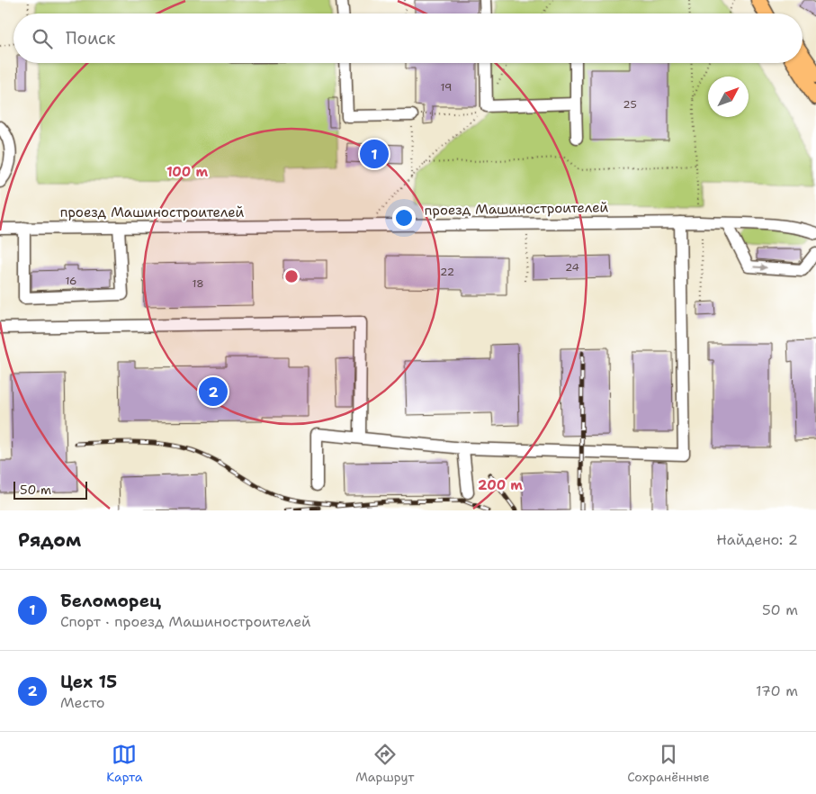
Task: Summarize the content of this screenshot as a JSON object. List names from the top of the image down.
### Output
{
  "streets": {
    "street": ["проезд Машиностроителей"]
  },
  "house_numbers": [
    "19",
    "25",
    "24",
    "22",
    "16",
    "18"
  ],
  "scale_bar": "50 m",
  "north": "top right",
  "page": {
    "search": "Поиск",
    "pins": ["1", "2"],
    "scale": "50 m",
    "heading": ["Рядом", "Найдено: 2"],
    "list": [
      {
        "mark": "1",
        "name": "Беломорец",
        "note": "Спорт · проезд Машиностроителей",
        "value": "50 m"
      },
      {
        "mark": "2",
        "name": "Цех 15",
        "note": "Место",
        "value": "170 m"
      }
    ],
    "nav": ["Карта", "Маршрут", "Сохранённые"]
  },
  "rings": ["100 m", "200 m"]
}
